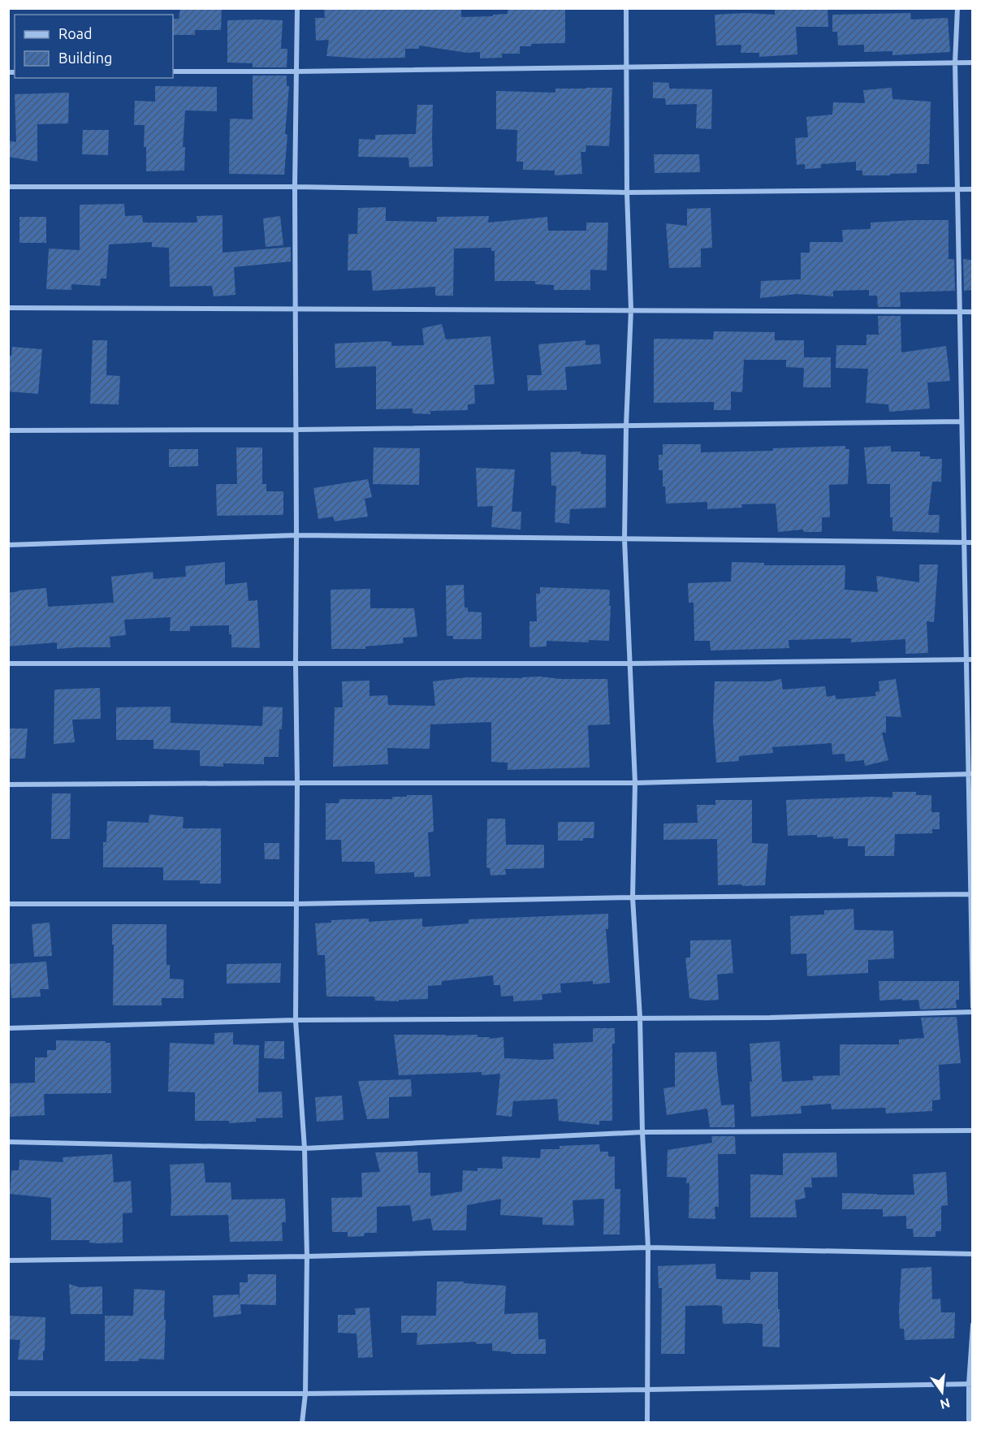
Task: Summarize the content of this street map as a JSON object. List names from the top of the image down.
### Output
{
  "legend": ["Road", "Building"],
  "north": "bottom"
}
